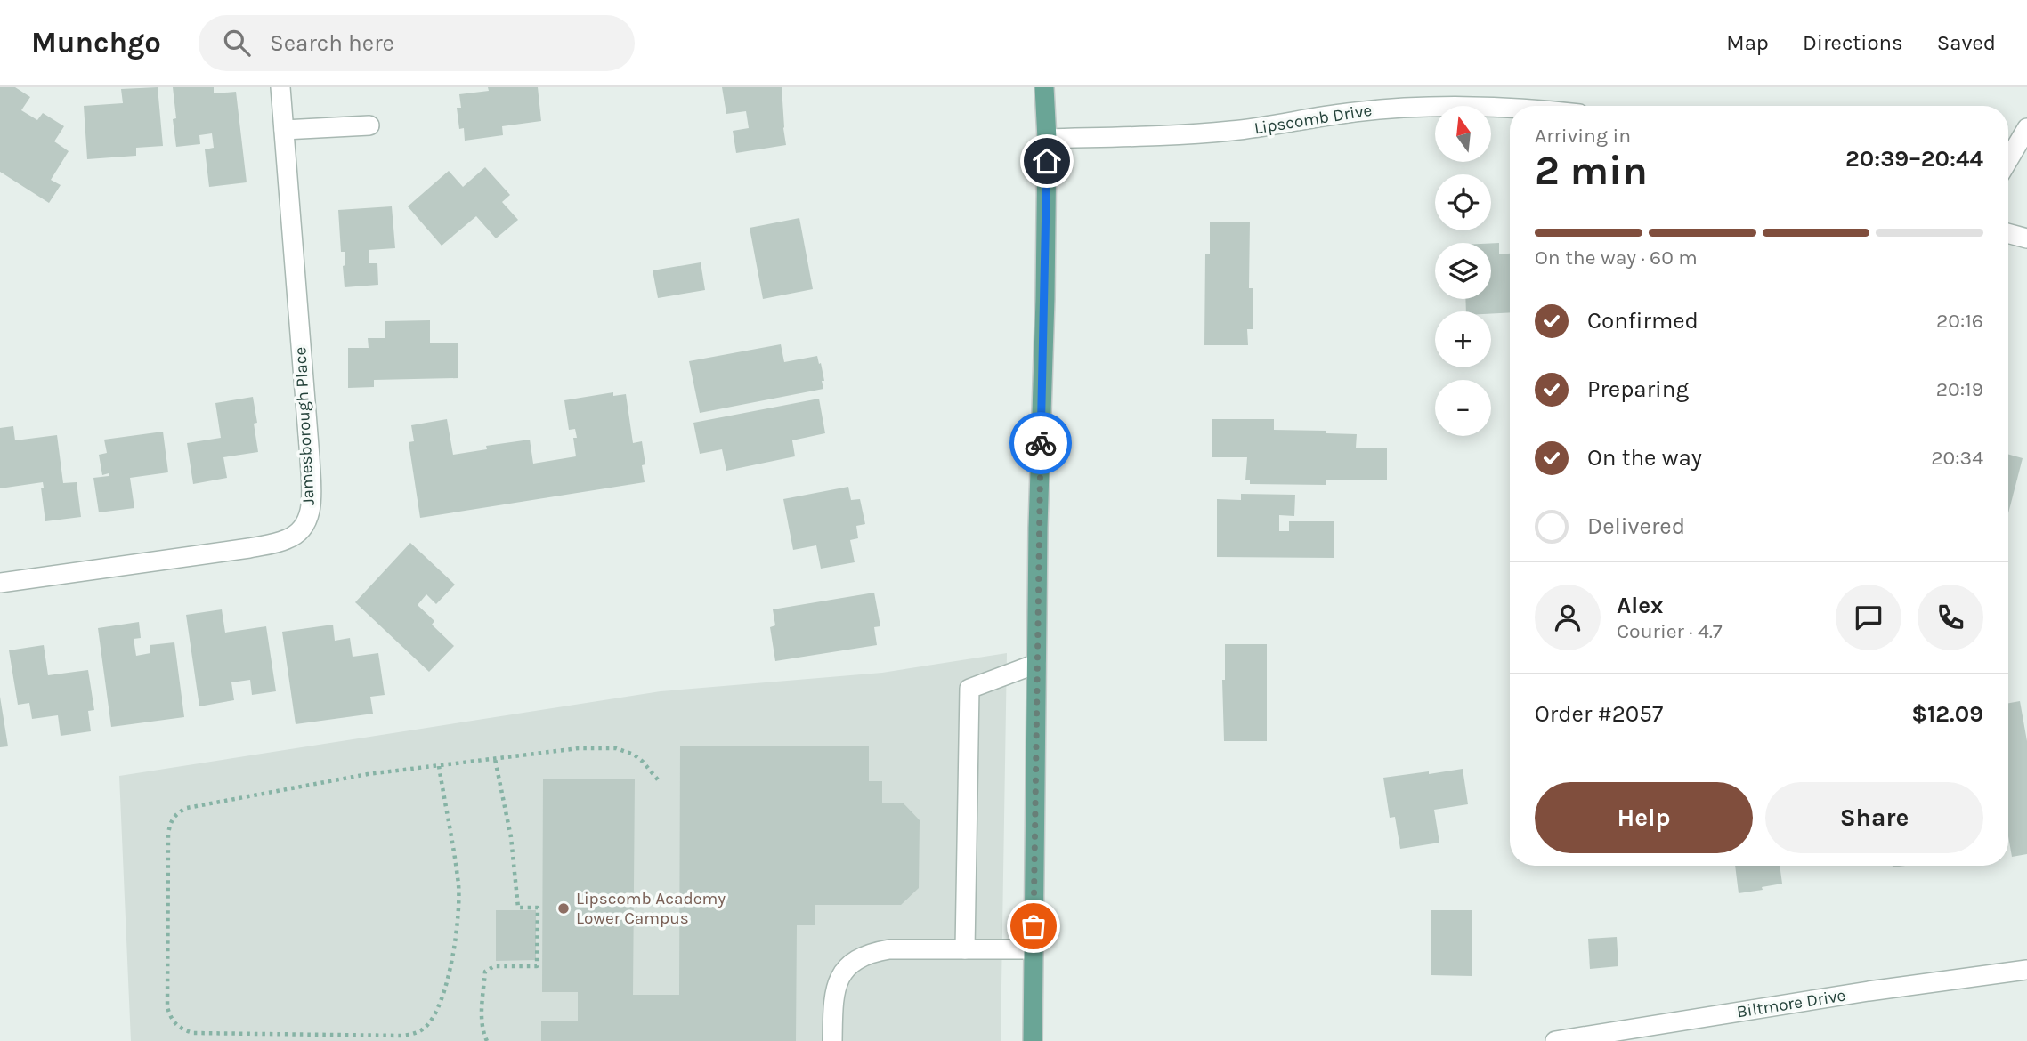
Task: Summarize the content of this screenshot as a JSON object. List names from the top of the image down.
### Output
{
  "streets": {
    "street": ["Lipscomb Drive", "Jamesborough Place", "Biltmore Drive"]
  },
  "places": ["Lipscomb Academy Lower Campus"],
  "north": "top",
  "page": {
    "header": "Munchgo",
    "search": "Search here",
    "nav": ["Map", "Directions", "Saved"],
    "map_buttons": ["+", "−"],
    "heading": ["2 min", "Arriving in", "20:39–20:44"],
    "panel": [
      "Alex",
      "Courier · 4.7",
      "Order #2057",
      "$12.09"
    ],
    "bar": "On the way · 60 m",
    "list": [
      ["Confirmed", "20:16"],
      ["Preparing", "20:19"],
      ["On the way", "20:34"],
      "Delivered"
    ],
    "buttons": ["Help", "Share"]
  }
}
